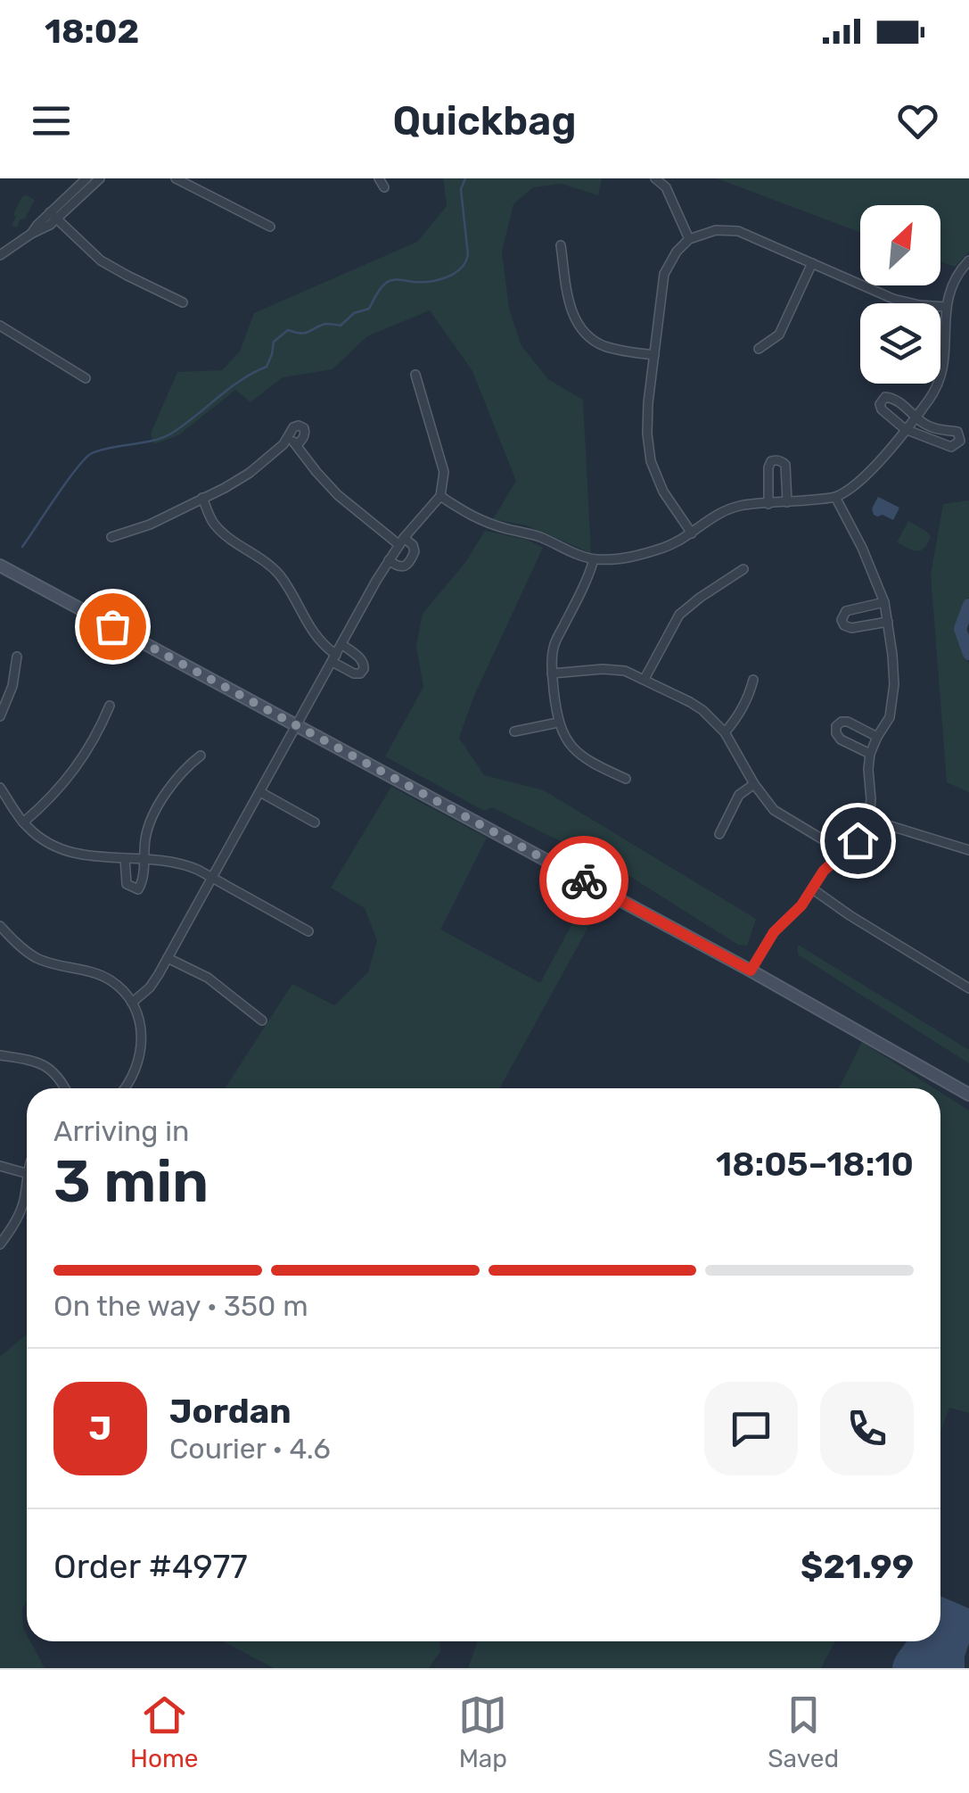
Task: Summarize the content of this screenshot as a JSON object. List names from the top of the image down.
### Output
{
  "north": "top right",
  "page": {
    "status": "18:02",
    "header": "Quickbag",
    "heading": ["3 min", "Arriving in", "18:05–18:10"],
    "panel": [
      "Jordan",
      "Courier · 4.6",
      "Order #4977",
      "$21.99"
    ],
    "bar": "On the way · 350 m",
    "round": "J",
    "tabs": ["Home", "Map", "Saved"]
  }
}
